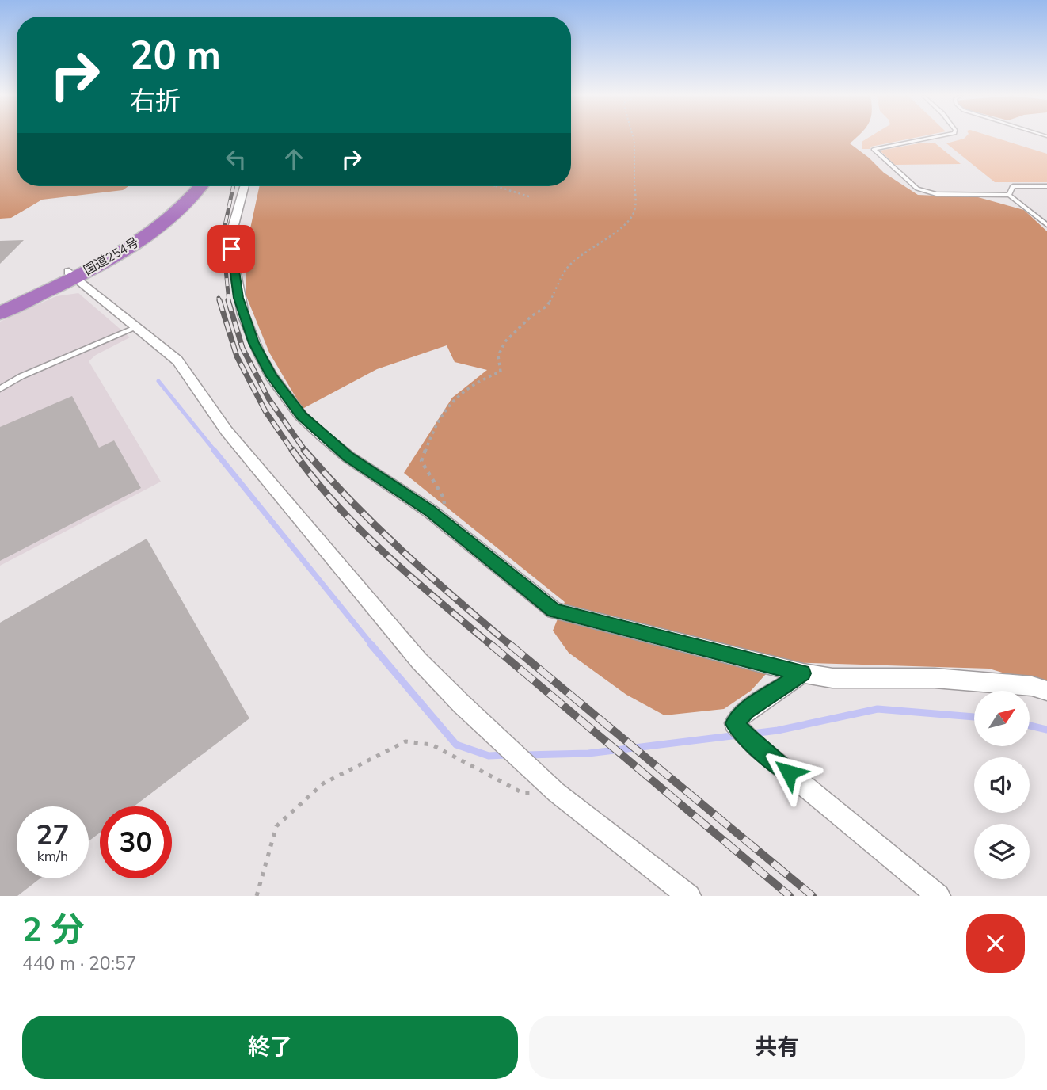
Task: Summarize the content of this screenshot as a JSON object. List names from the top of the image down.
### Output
{
  "streets": {
    "highway": ["国道254号"]
  },
  "north": "top right",
  "page": {
    "turn": ["20 m", "右折"],
    "speed": "27 km/h",
    "limit": "30",
    "heading": ["2 分", "440 m · 20:57"],
    "buttons": ["終了", "共有"]
  }
}
